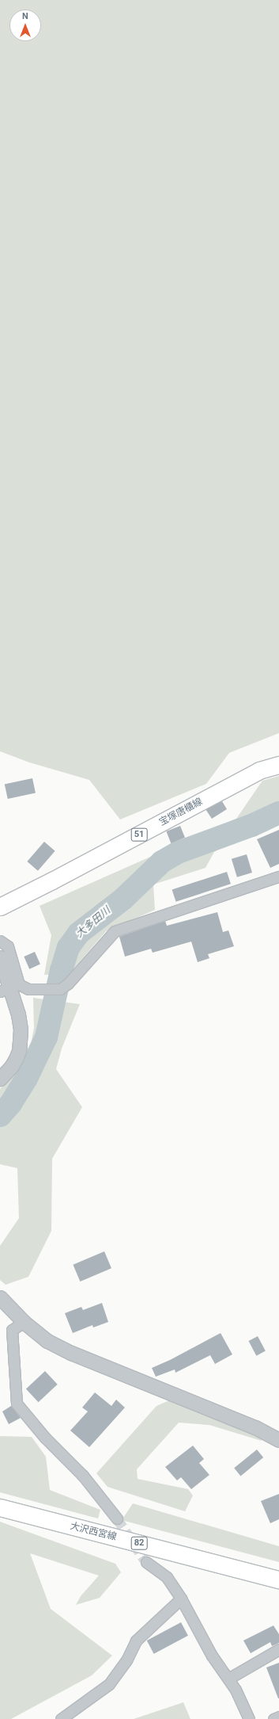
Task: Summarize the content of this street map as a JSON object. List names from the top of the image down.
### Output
{
  "streets": {
    "main road": [
      "宝塚唐櫃線",
      "51",
      "大沢西宮線",
      "82"
    ]
  },
  "water": ["大多田川"],
  "north": "top"
}
